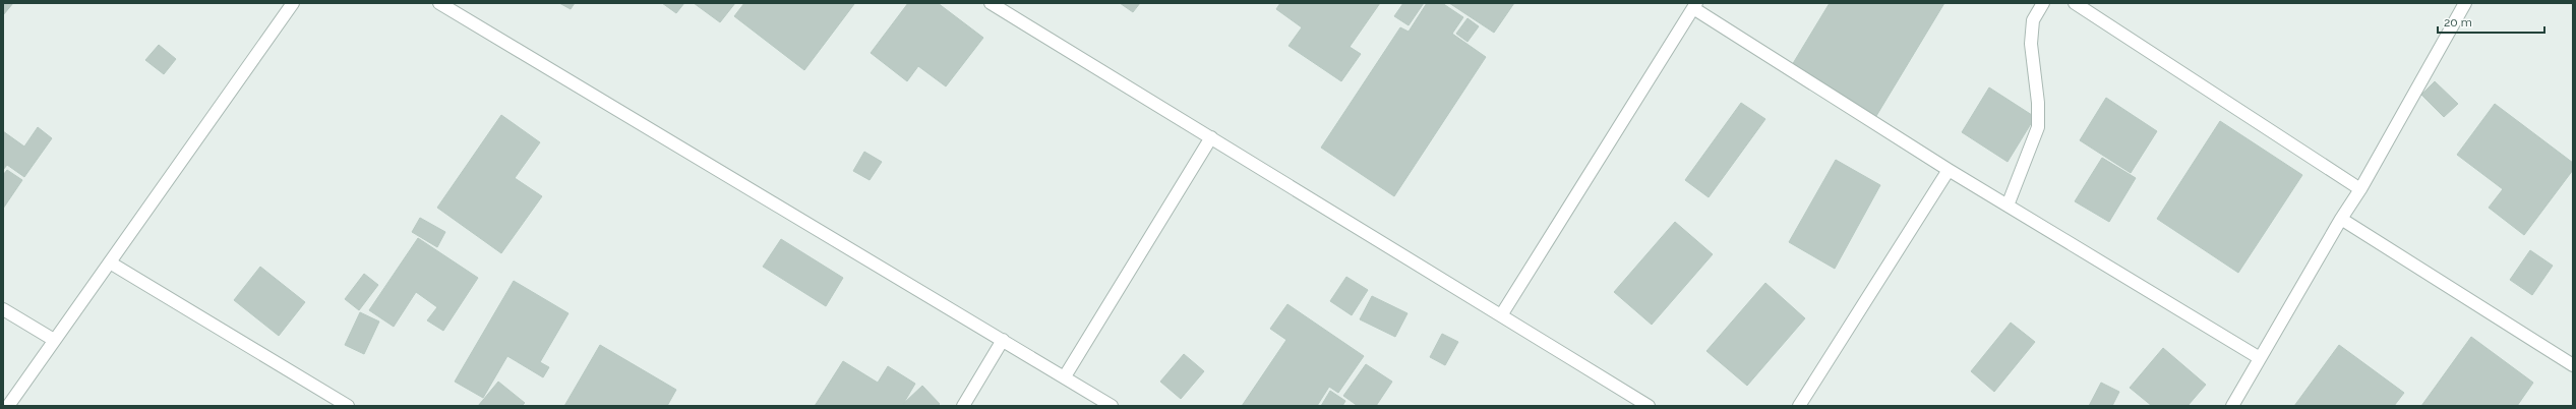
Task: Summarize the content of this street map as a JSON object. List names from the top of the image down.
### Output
{
  "scale_bar": "20 m"
}
